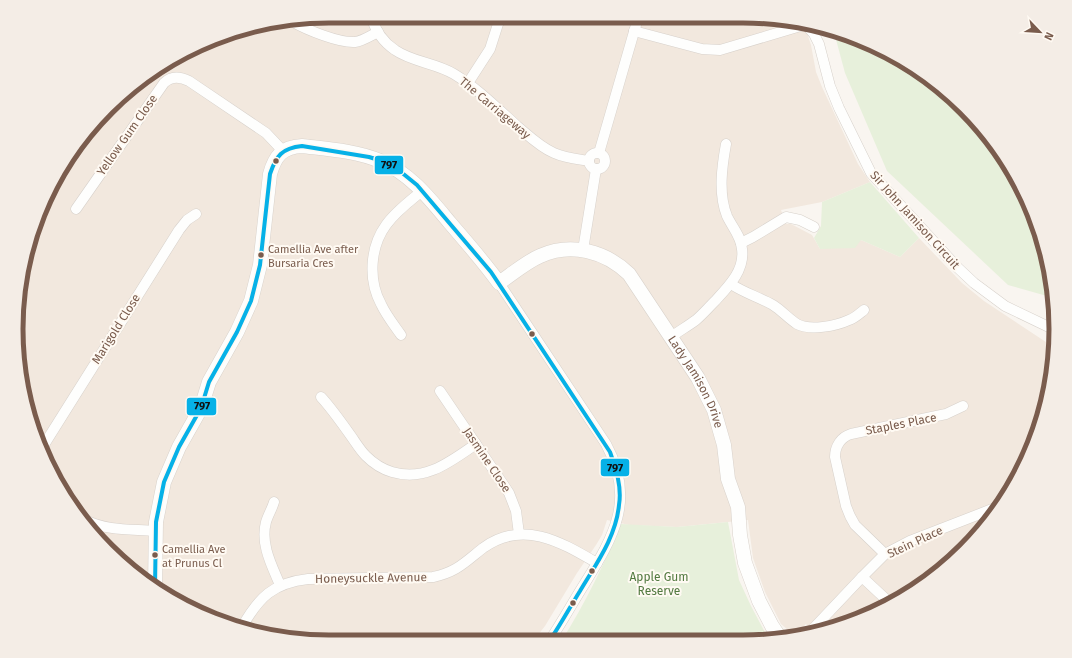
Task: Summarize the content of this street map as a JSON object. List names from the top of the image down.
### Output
{
  "streets": {
    "street": [
      "The Carriageway",
      "Yellow Gum Close",
      "Sir John Jamison Circuit",
      "Marigold Close",
      "Lady Jamison Drive",
      "Staples Place",
      "Jasmine Close",
      "Stein Place",
      "Honeysuckle Avenue"
    ]
  },
  "crossings": [
    ["Staples Place", "Stein Place"],
    ["Jasmine Close", "Honeysuckle Avenue"]
  ],
  "parks": ["Apple Gum Reserve"],
  "places": ["Camellia Ave after Bursaria Cres", "Camellia Ave at Prunus Cl"],
  "lines": ["transit line 797"],
  "north": "bottom right"
}
